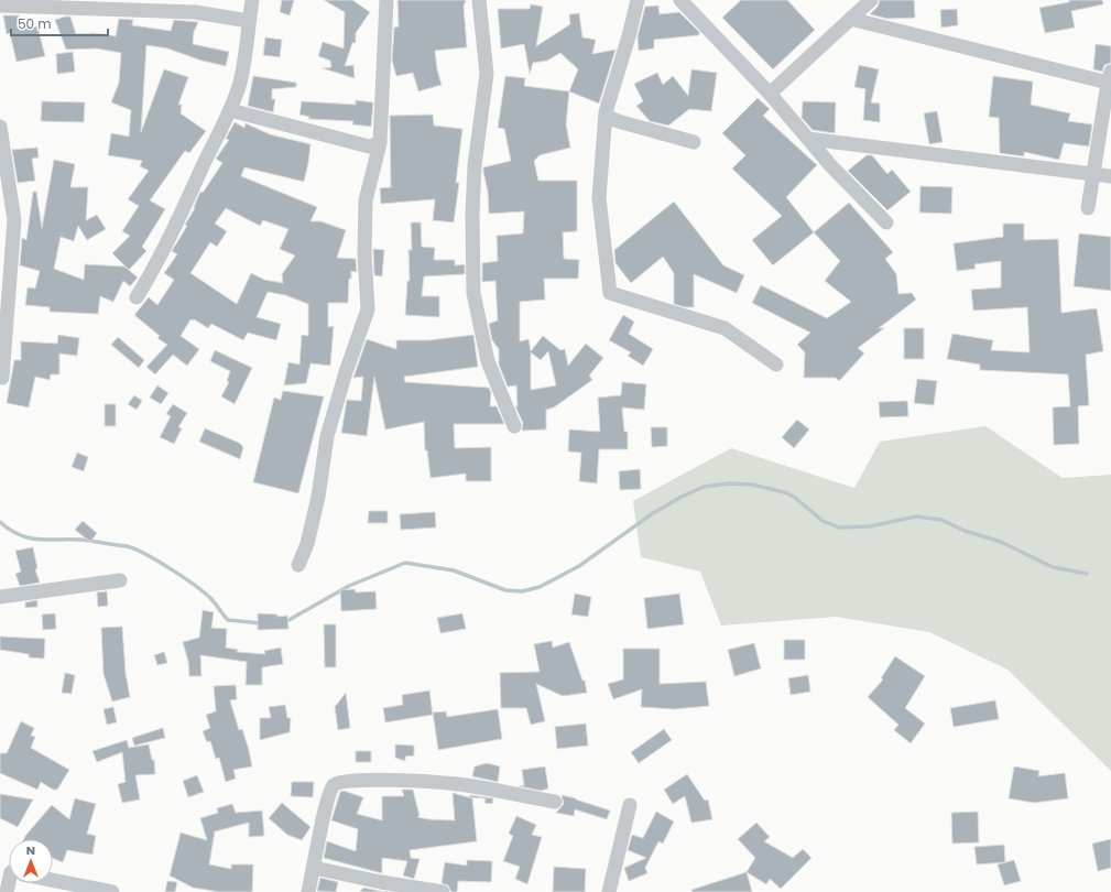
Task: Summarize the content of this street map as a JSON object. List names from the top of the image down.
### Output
{
  "scale_bar": "50 m",
  "north": "top"
}
